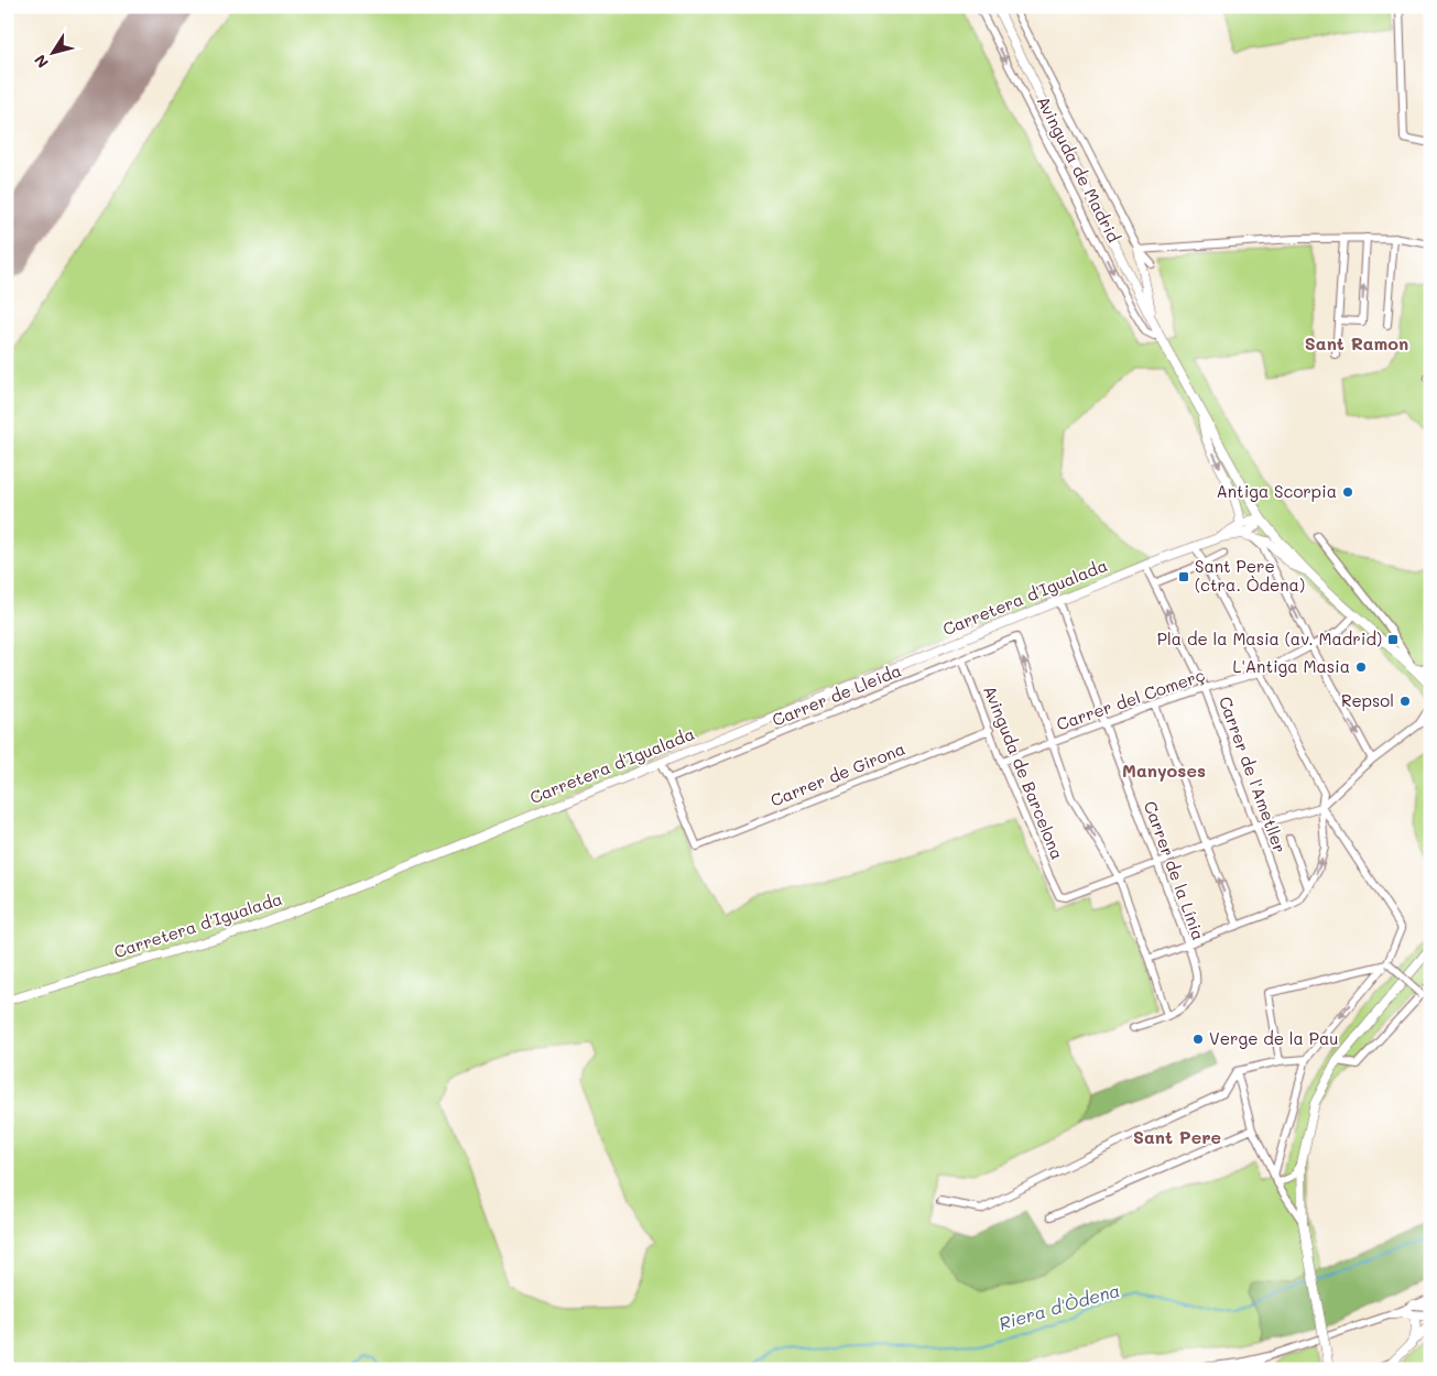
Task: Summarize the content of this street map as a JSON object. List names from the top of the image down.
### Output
{
  "streets": {
    "street": [
      "Avinguda de Madrid",
      "Carretera d'Igualada",
      "Carrer de Lleida",
      "Carrer del Comerç",
      "Avinguda de Barcelona",
      "Carrer de Girona",
      "Carrer de l'Ametller",
      "Carrer de la Línia"
    ]
  },
  "crossings": [
    ["Avinguda de Madrid", "Carretera d'Igualada"],
    ["Carretera d'Igualada", "Carrer de l'Ametller"],
    ["Carretera d'Igualada", "Carrer de la Línia"],
    ["Carrer de Lleida", "Carrer del Comerç"],
    ["Carrer de Lleida", "Avinguda de Barcelona"],
    ["Carrer de Lleida", "Carrer de Girona"],
    ["Carrer del Comerç", "Avinguda de Barcelona"],
    ["Carrer del Comerç", "Carrer de l'Ametller"],
    ["Carrer del Comerç", "Carrer de la Línia"],
    ["Avinguda de Barcelona", "Carrer de Girona"]
  ],
  "districts": ["Sant Ramon", "Manyoses", "Sant Pere"],
  "water": ["Riera d'Òdena"],
  "places": {
    "other": [
      "Antiga Scorpia",
      "L'Antiga Masia",
      "Repsol",
      "Verge de la Pau"
    ],
    "transit": ["Sant Pere (ctra. Òdena)", "Pla de la Masia (av. Madrid)"]
  },
  "north": "bottom left"
}
